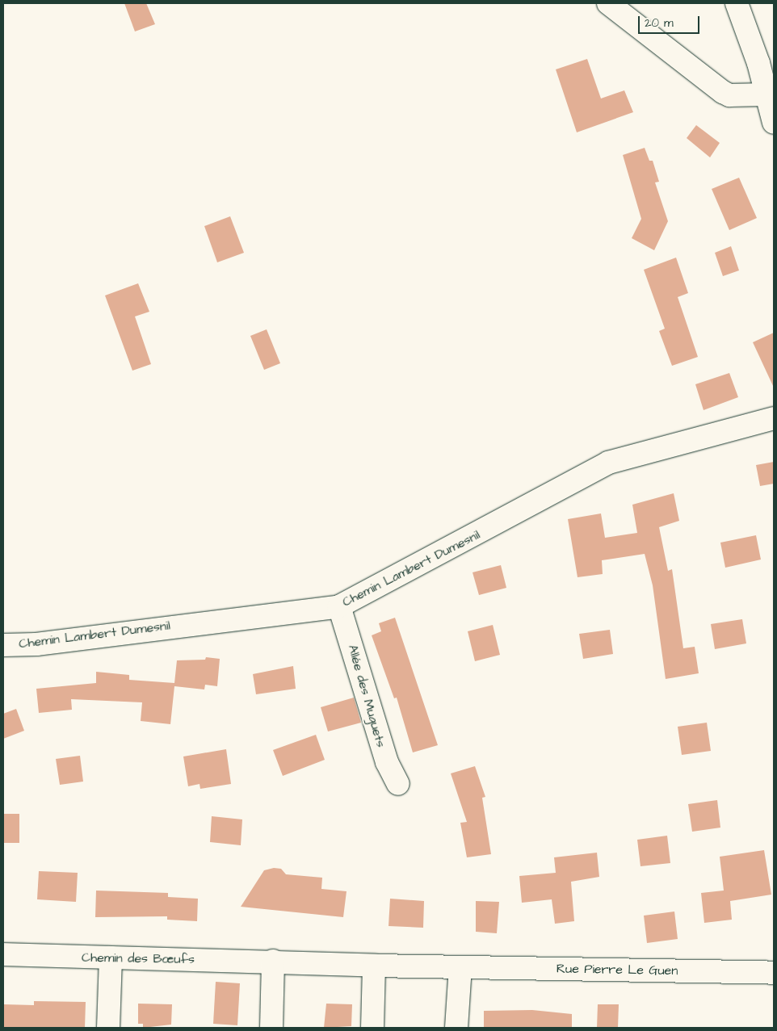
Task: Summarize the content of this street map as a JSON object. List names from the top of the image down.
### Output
{
  "streets": {
    "street": [
      "Chemin Lambert Dumesnil",
      "Allée des Muguets",
      "Chemin des Bœufs",
      "Rue Pierre Le Guen"
    ]
  },
  "crossings": [
    ["Chemin Lambert Dumesnil", "Allée des Muguets"],
    ["Chemin des Bœufs", "Rue Pierre Le Guen"]
  ],
  "scale_bar": "20 m"
}
